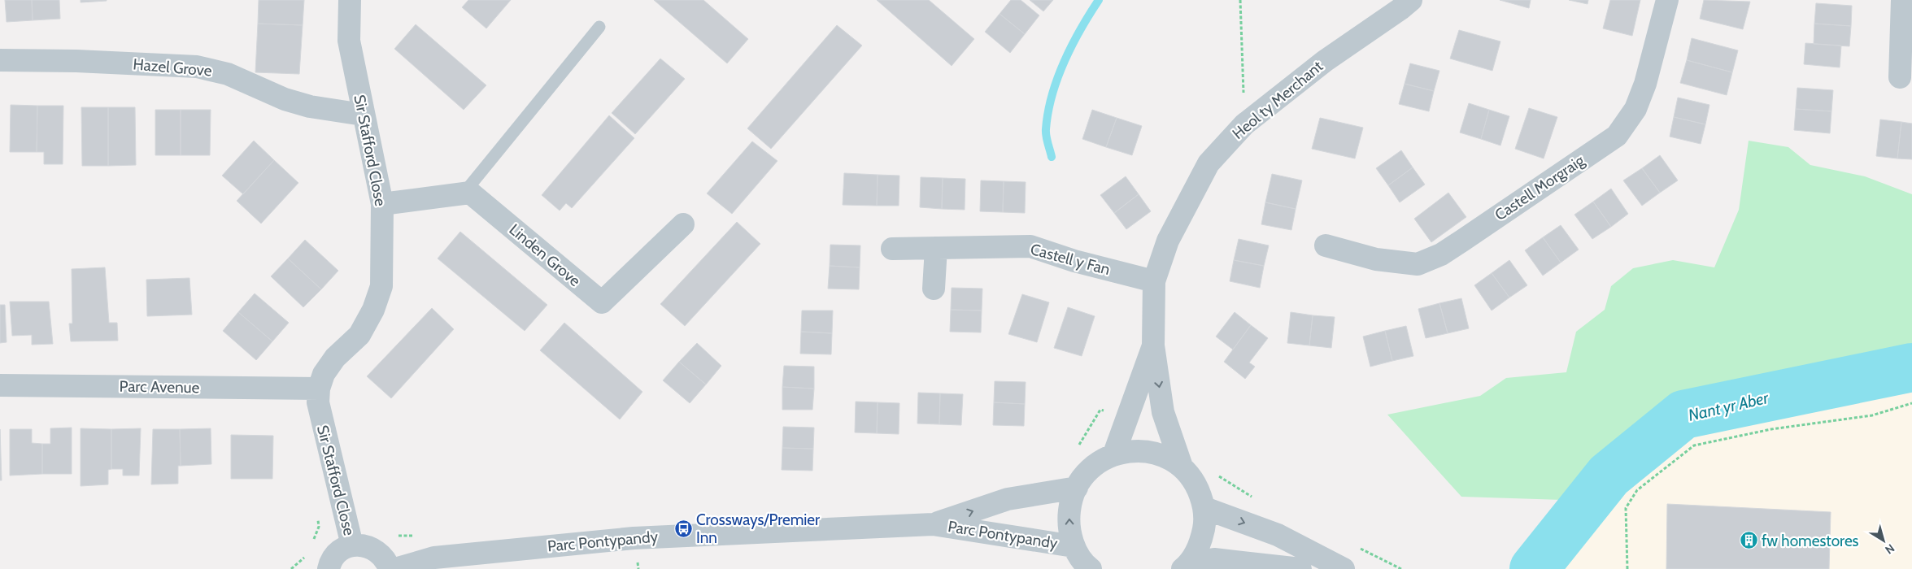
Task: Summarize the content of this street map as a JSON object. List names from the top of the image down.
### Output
{
  "streets": {
    "street": [
      "Hazel Grove",
      "Heol ty Merchant",
      "Sir Stafford Close",
      "Castell Morgraig",
      "Linden Grove",
      "Castell y Fan",
      "Parc Avenue",
      "Parc Pontypandy"
    ]
  },
  "crossings": [
    ["Hazel Grove", "Sir Stafford Close"],
    ["Heol ty Merchant", "Castell y Fan"],
    ["Sir Stafford Close", "Parc Avenue"]
  ],
  "water": ["Nant yr Aber"],
  "places": {
    "bus stop": ["Crossways/Premier Inn"],
    "building": ["fw homestores"]
  },
  "north": "bottom right"
}
